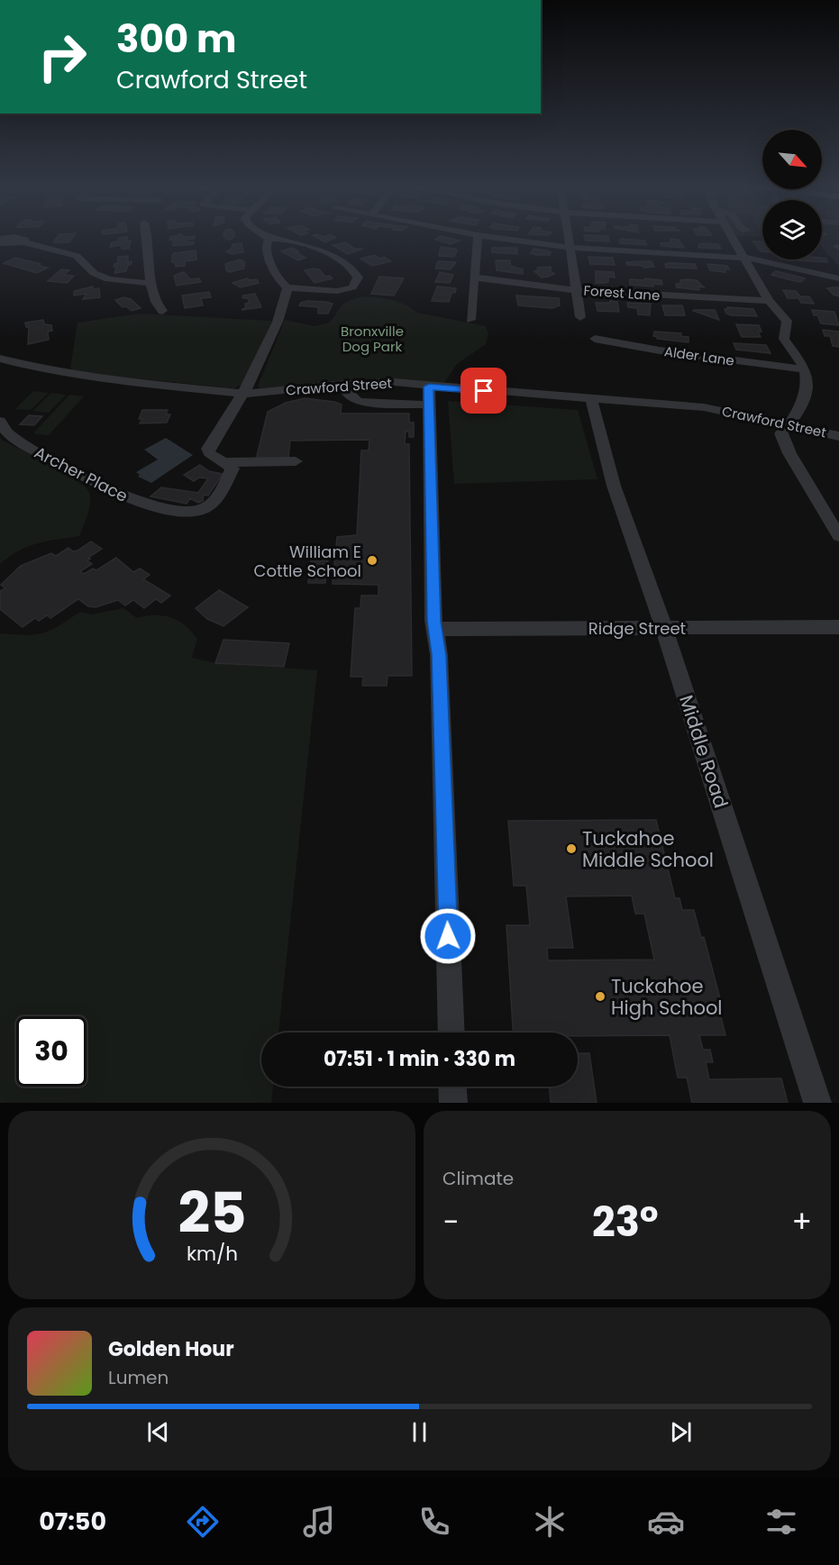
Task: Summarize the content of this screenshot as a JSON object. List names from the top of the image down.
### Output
{
  "streets": {
    "street": [
      "Forest Lane",
      "Alder Lane",
      "Crawford Street",
      "Archer Place",
      "Ridge Street",
      "Middle Road"
    ]
  },
  "crossings": [
    ["Crawford Street", "Archer Place"],
    ["Crawford Street", "Middle Road"],
    ["Ridge Street", "Middle Road"]
  ],
  "parks": ["Bronxville Dog Park"],
  "places": ["William E Cottle School", "Tuckahoe Middle School", "Tuckahoe High School"],
  "north": "bottom right",
  "page": {
    "turn": ["300 m", "Crawford Street"],
    "limit": "30",
    "trip": "07:51 · 1 min · 330 m",
    "tile": "Climate",
    "heat": ["−", "23°", "+"],
    "song": ["Golden Hour", "Lumen"],
    "tabs": "07:50",
    "gauge": ["25", "km/h"]
  }
}
